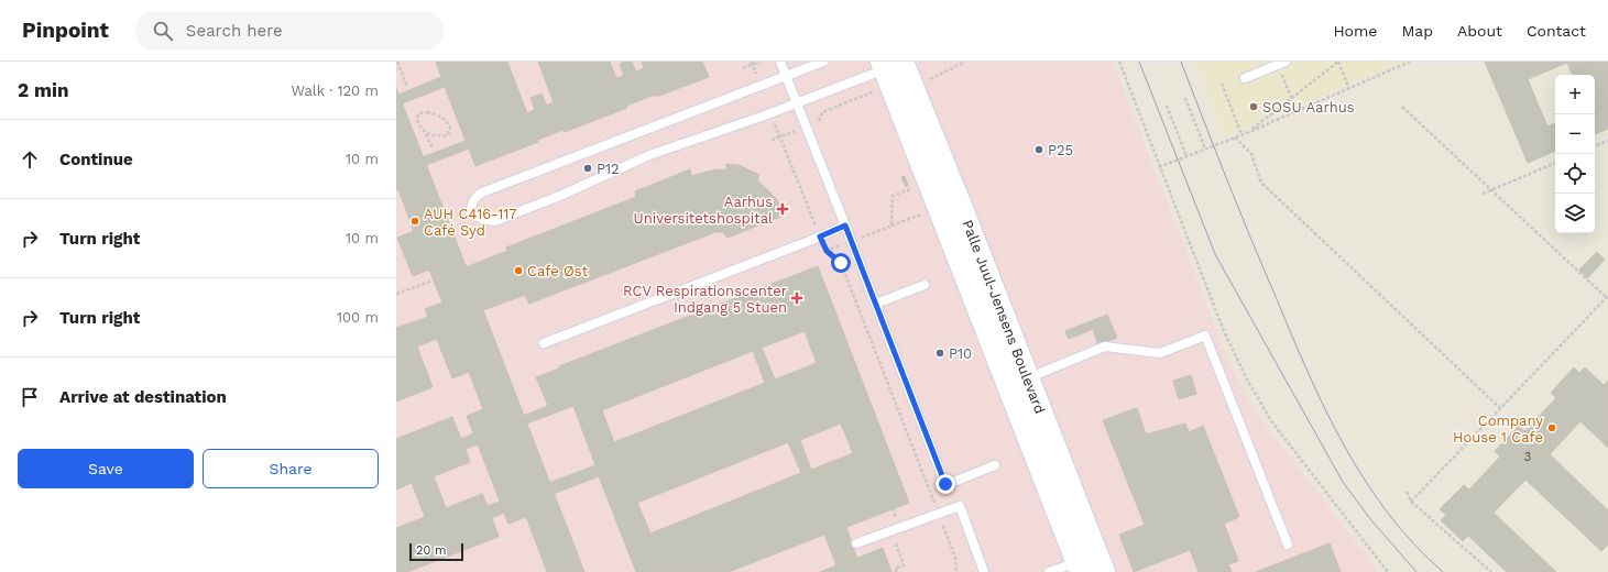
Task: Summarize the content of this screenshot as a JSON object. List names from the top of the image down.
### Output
{
  "streets": {
    "street": ["Palle Juul-Jensens Boulevard"]
  },
  "places": {
    "other": [
      "SOSU Aarhus",
      "P25",
      "P12",
      "AUH C416-117 Café Syd",
      "Cafe Øst",
      "P10",
      "Company House 1 Cafe"
    ],
    "health": ["Aarhus Universitetshospital", "RCV Respirationscenter Indgang 5 Stuen"]
  },
  "house_numbers": ["3"],
  "scale_bar": "20 m",
  "page": {
    "header": "Pinpoint",
    "search": "Search here",
    "nav": [
      "Home",
      "Map",
      "About",
      "Contact"
    ],
    "heading": ["2 min", "Walk · 120 m"],
    "map_buttons": ["+", "−"],
    "list": [
      ["Continue", "10 m"],
      ["Turn right", "10 m"],
      ["Turn right", "100 m"],
      "Arrive at destination"
    ],
    "buttons": ["Save", "Share"],
    "scale": "20 m"
  }
}
